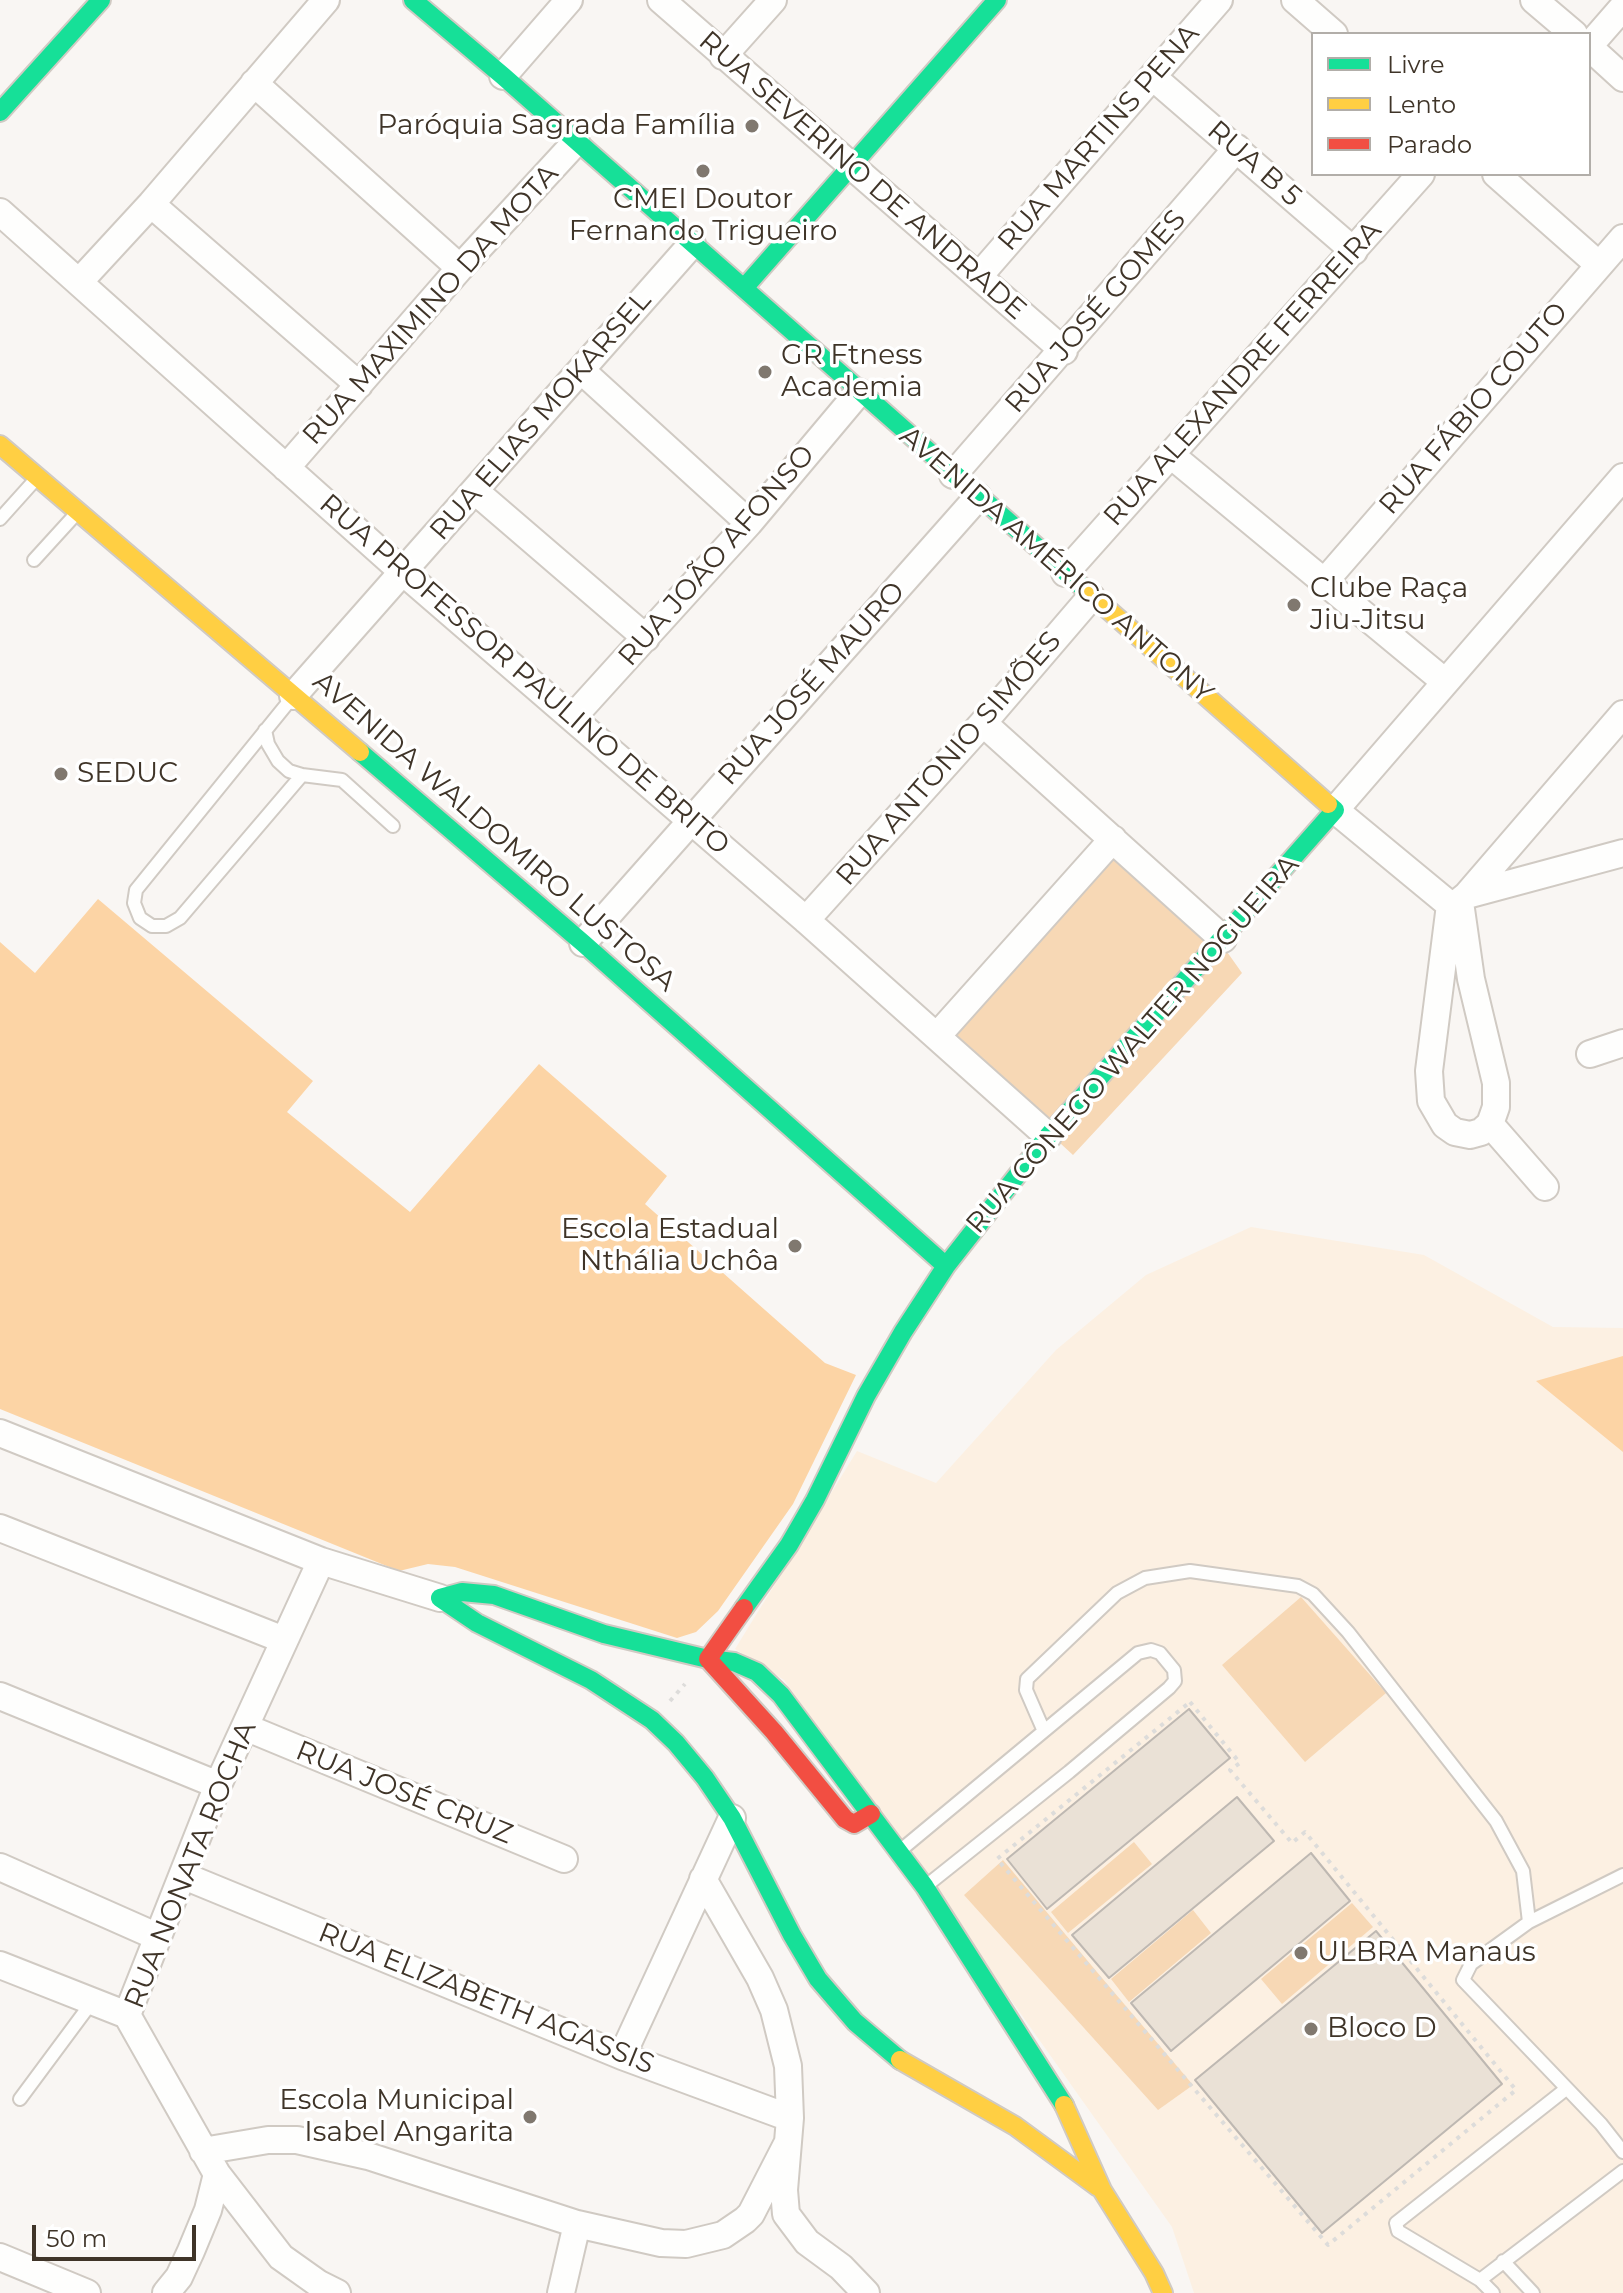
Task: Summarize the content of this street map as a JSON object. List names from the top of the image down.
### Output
{
  "streets": {
    "street": [
      "RUA MARTINS PENA",
      "RUA B 5",
      "RUA SEVERINO DE ANDRADE",
      "RUA MAXIMINO DA MOTA",
      "RUA JOSÉ GOMES",
      "RUA ALEXANDRE FERREIRA",
      "RUA FÁBIO COUTO",
      "RUA ELIAS MOKARSEL",
      "RUA JOÃO AFONSO",
      "AVENIDA AMÉRICO ANTONY",
      "RUA PROFESSOR PAULINO DE BRITO",
      "RUA JOSÉ MAURO",
      "RUA ANTONIO SIMÕES",
      "AVENIDA WALDOMIRO LUSTOSA",
      "RUA CÔNEGO WALTER NOGUEIRA",
      "RUA JOSÉ CRUZ",
      "RUA NONATA ROCHA",
      "RUA ELIZABETH AGASSIS"
    ]
  },
  "crossings": [
    ["RUA MARTINS PENA", "RUA B 5"],
    ["RUA MARTINS PENA", "RUA SEVERINO DE ANDRADE"],
    ["RUA B 5", "RUA JOSÉ GOMES"],
    ["RUA B 5", "RUA ALEXANDRE FERREIRA"],
    ["RUA SEVERINO DE ANDRADE", "RUA JOSÉ GOMES"],
    ["RUA MAXIMINO DA MOTA", "AVENIDA AMÉRICO ANTONY"],
    ["RUA MAXIMINO DA MOTA", "RUA PROFESSOR PAULINO DE BRITO"],
    ["RUA JOSÉ GOMES", "AVENIDA AMÉRICO ANTONY"],
    ["RUA ALEXANDRE FERREIRA", "AVENIDA AMÉRICO ANTONY"],
    ["RUA ELIAS MOKARSEL", "AVENIDA AMÉRICO ANTONY"],
    ["RUA ELIAS MOKARSEL", "RUA PROFESSOR PAULINO DE BRITO"],
    ["RUA ELIAS MOKARSEL", "AVENIDA WALDOMIRO LUSTOSA"],
    ["RUA JOÃO AFONSO", "AVENIDA AMÉRICO ANTONY"],
    ["RUA JOÃO AFONSO", "RUA PROFESSOR PAULINO DE BRITO"],
    ["AVENIDA AMÉRICO ANTONY", "RUA JOSÉ MAURO"],
    ["AVENIDA AMÉRICO ANTONY", "RUA ANTONIO SIMÕES"],
    ["AVENIDA AMÉRICO ANTONY", "RUA CÔNEGO WALTER NOGUEIRA"],
    ["RUA PROFESSOR PAULINO DE BRITO", "RUA JOSÉ MAURO"],
    ["RUA PROFESSOR PAULINO DE BRITO", "RUA ANTONIO SIMÕES"],
    ["RUA PROFESSOR PAULINO DE BRITO", "RUA CÔNEGO WALTER NOGUEIRA"],
    ["RUA JOSÉ MAURO", "AVENIDA WALDOMIRO LUSTOSA"],
    ["AVENIDA WALDOMIRO LUSTOSA", "RUA CÔNEGO WALTER NOGUEIRA"],
    ["RUA JOSÉ CRUZ", "RUA NONATA ROCHA"],
    ["RUA NONATA ROCHA", "RUA ELIZABETH AGASSIS"]
  ],
  "places": [
    "Paróquia Sagrada Família",
    "CMEI Doutor Fernando Trigueiro",
    "GR Ftness Academia",
    "Clube Raça Jiu-Jitsu",
    "SEDUC",
    "Escola Estadual Nthália Uchôa",
    "ULBRA Manaus",
    "Bloco D",
    "Escola Municipal Isabel Angarita"
  ],
  "legend": ["Livre", "Lento", "Parado"],
  "scale_bar": "50 m"
}
